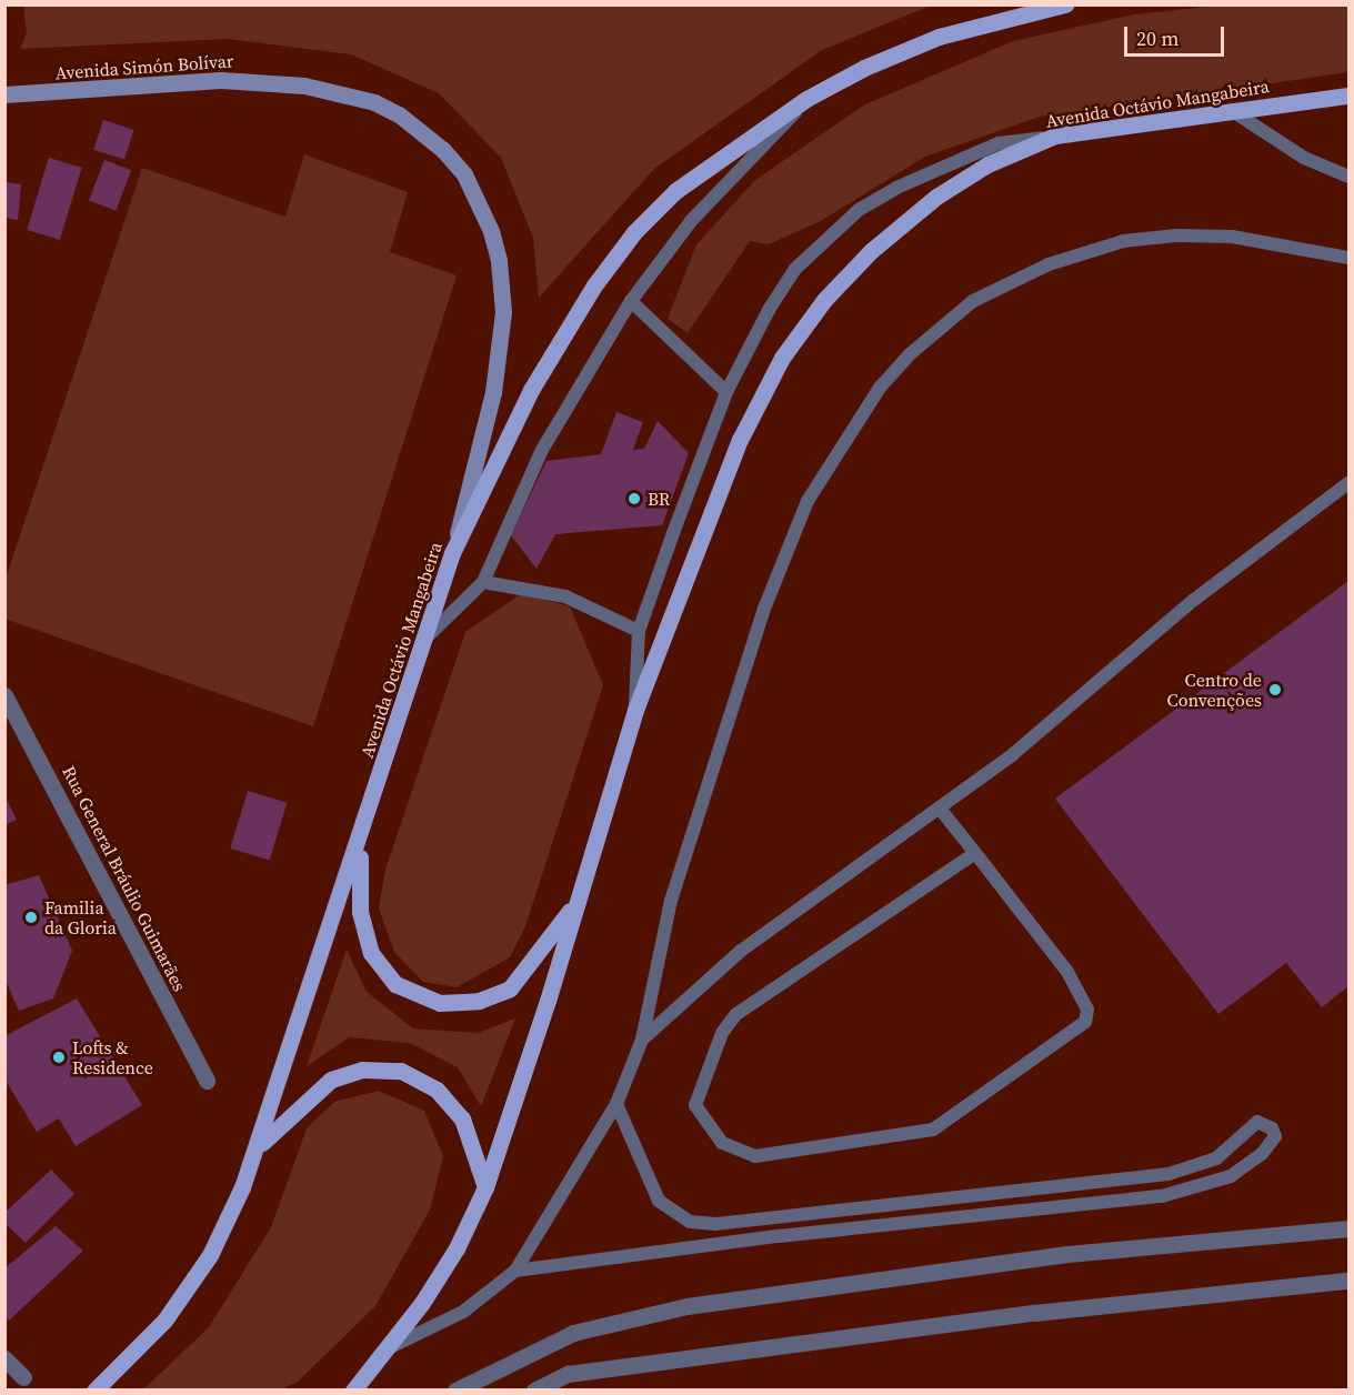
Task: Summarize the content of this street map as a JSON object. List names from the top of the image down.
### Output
{
  "streets": {
    "main road": ["Avenida Octávio Mangabeira"],
    "street": ["Avenida Simón Bolívar", "Rua General Bráulio Guimarães"]
  },
  "crossings": [
    ["Avenida Simón Bolívar", "Avenida Octávio Mangabeira"]
  ],
  "places": [
    "BR",
    "Centro de Convenções",
    "Familia da Gloria",
    "Lofts & Residence"
  ],
  "scale_bar": "20 m"
}
